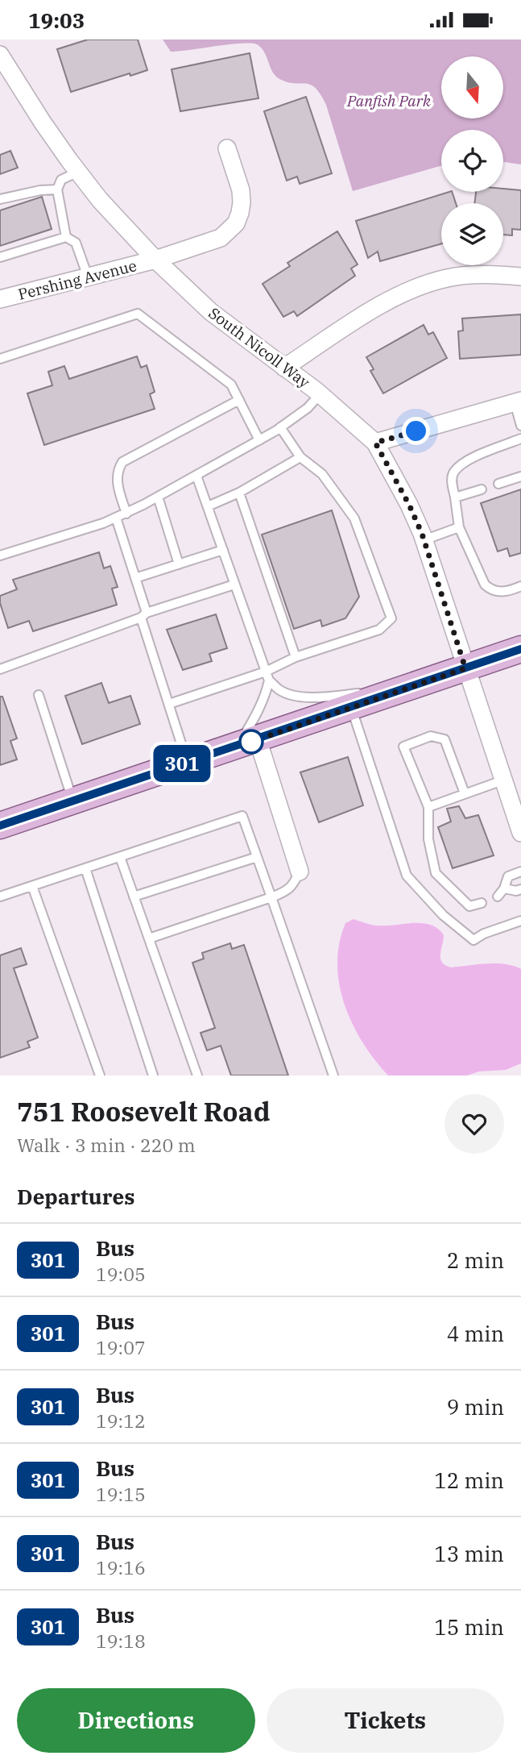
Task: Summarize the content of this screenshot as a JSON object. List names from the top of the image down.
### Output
{
  "streets": {
    "street": ["Pershing Avenue", "South Nicoll Way"]
  },
  "crossings": [
    ["Pershing Avenue", "South Nicoll Way"]
  ],
  "parks": ["Panfish Park"],
  "lines": ["bus line 301"],
  "north": "bottom",
  "page": {
    "status": "19:03",
    "on_map": "301",
    "heading": [
      ["751 Roosevelt Road", "Walk · 3 min · 220 m"],
      "Departures"
    ],
    "list": [
      {
        "mark": "301",
        "name": "Bus",
        "note": "19:05",
        "value": "2 min"
      },
      {
        "mark": "301",
        "name": "Bus",
        "note": "19:07",
        "value": "4 min"
      },
      {
        "mark": "301",
        "name": "Bus",
        "note": "19:12",
        "value": "9 min"
      },
      {
        "mark": "301",
        "name": "Bus",
        "note": "19:15",
        "value": "12 min"
      },
      {
        "mark": "301",
        "name": "Bus",
        "note": "19:16",
        "value": "13 min"
      },
      {
        "mark": "301",
        "name": "Bus",
        "note": "19:18",
        "value": "15 min"
      }
    ],
    "buttons": ["Directions", "Tickets"]
  }
}
